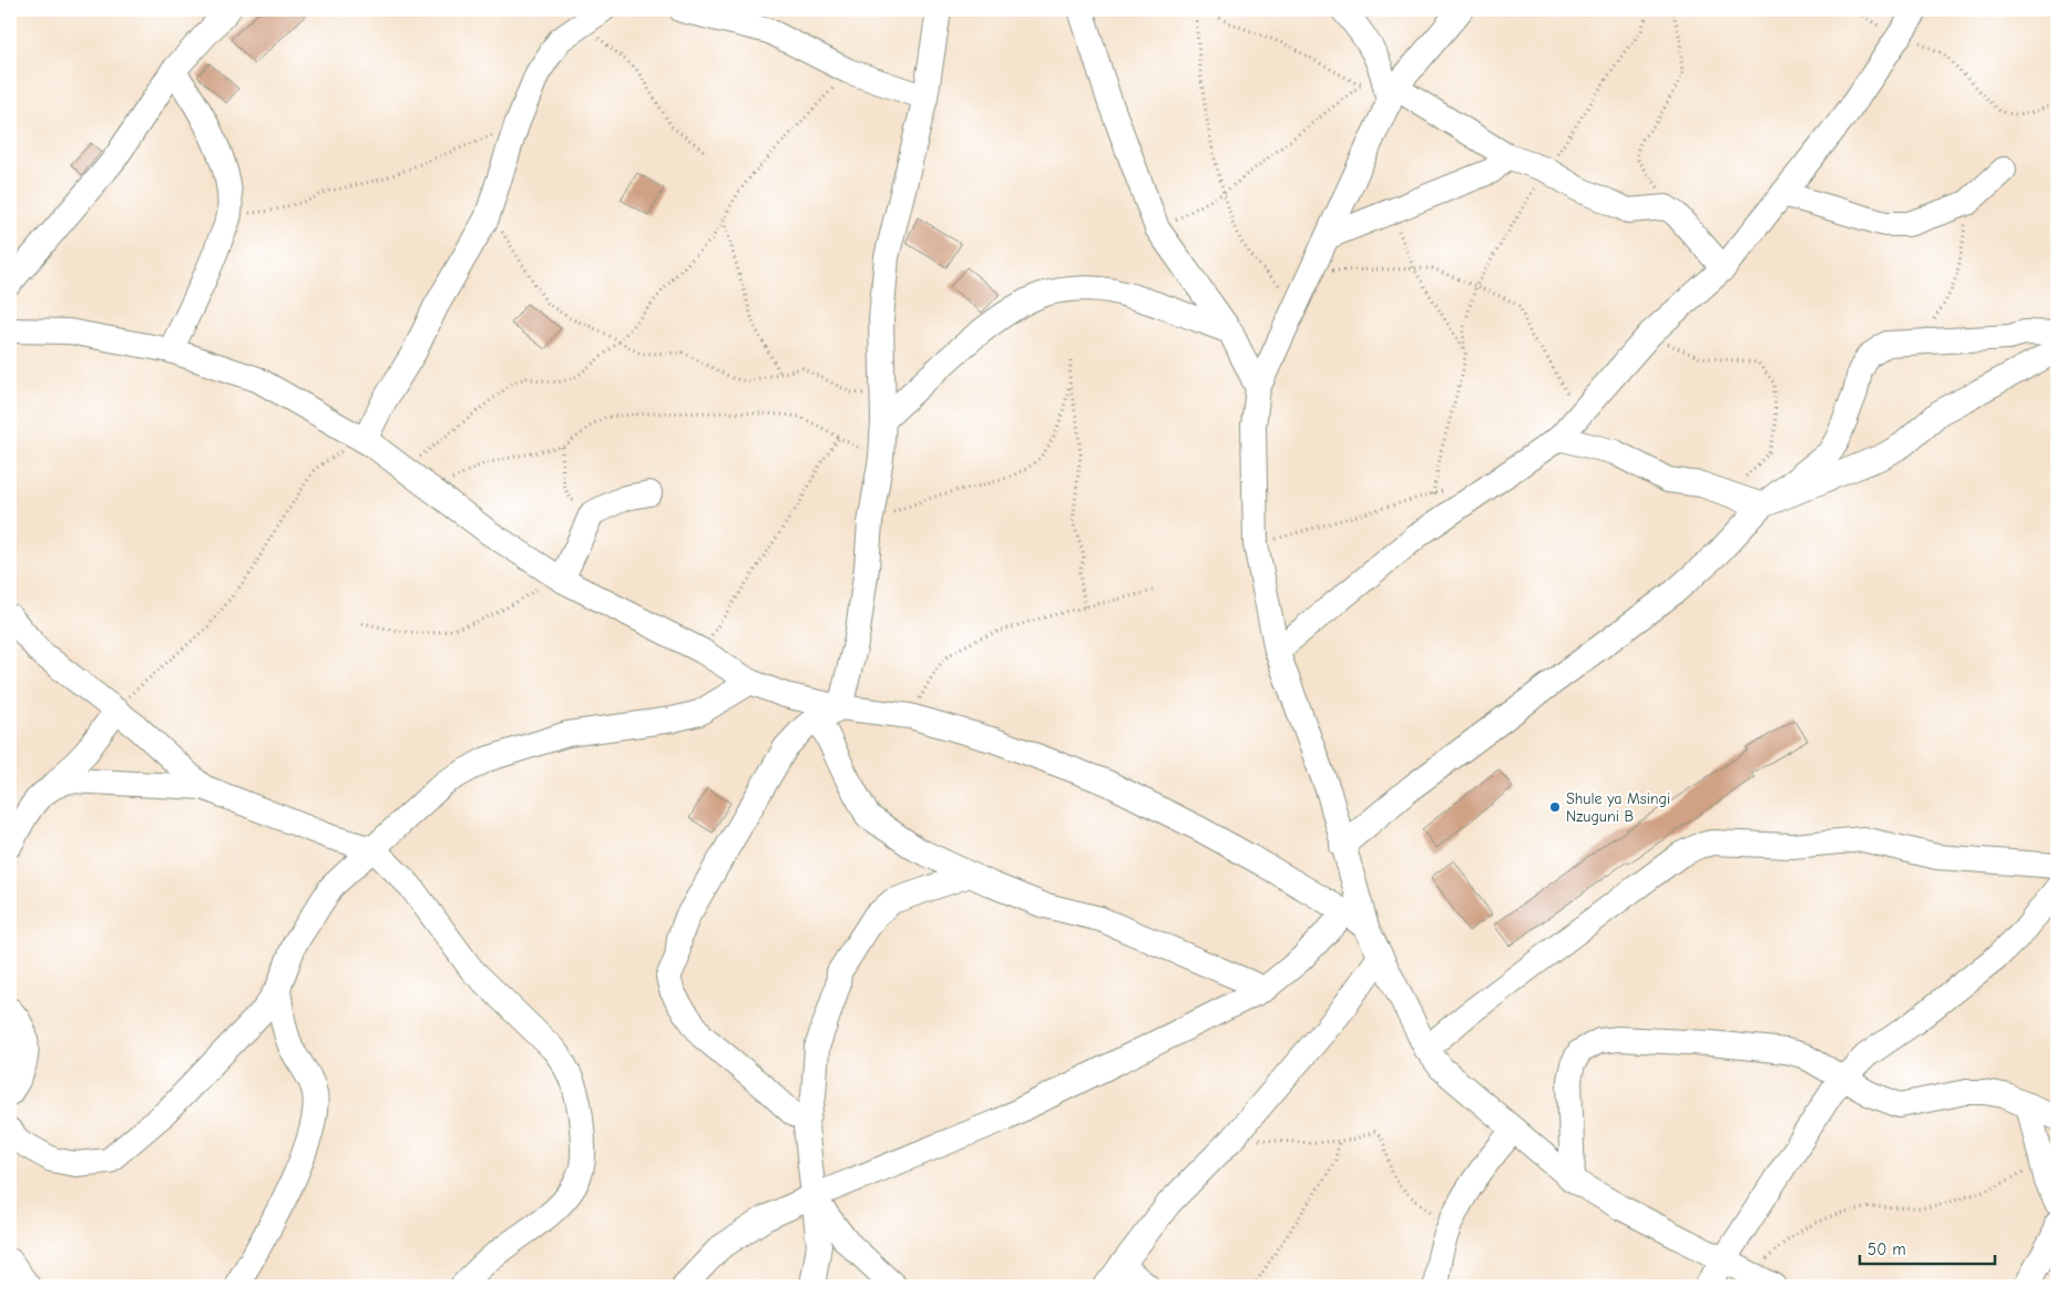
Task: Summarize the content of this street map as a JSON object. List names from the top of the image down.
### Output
{
  "places": ["Shule ya Msingi Nzuguni B"],
  "scale_bar": "50 m"
}
